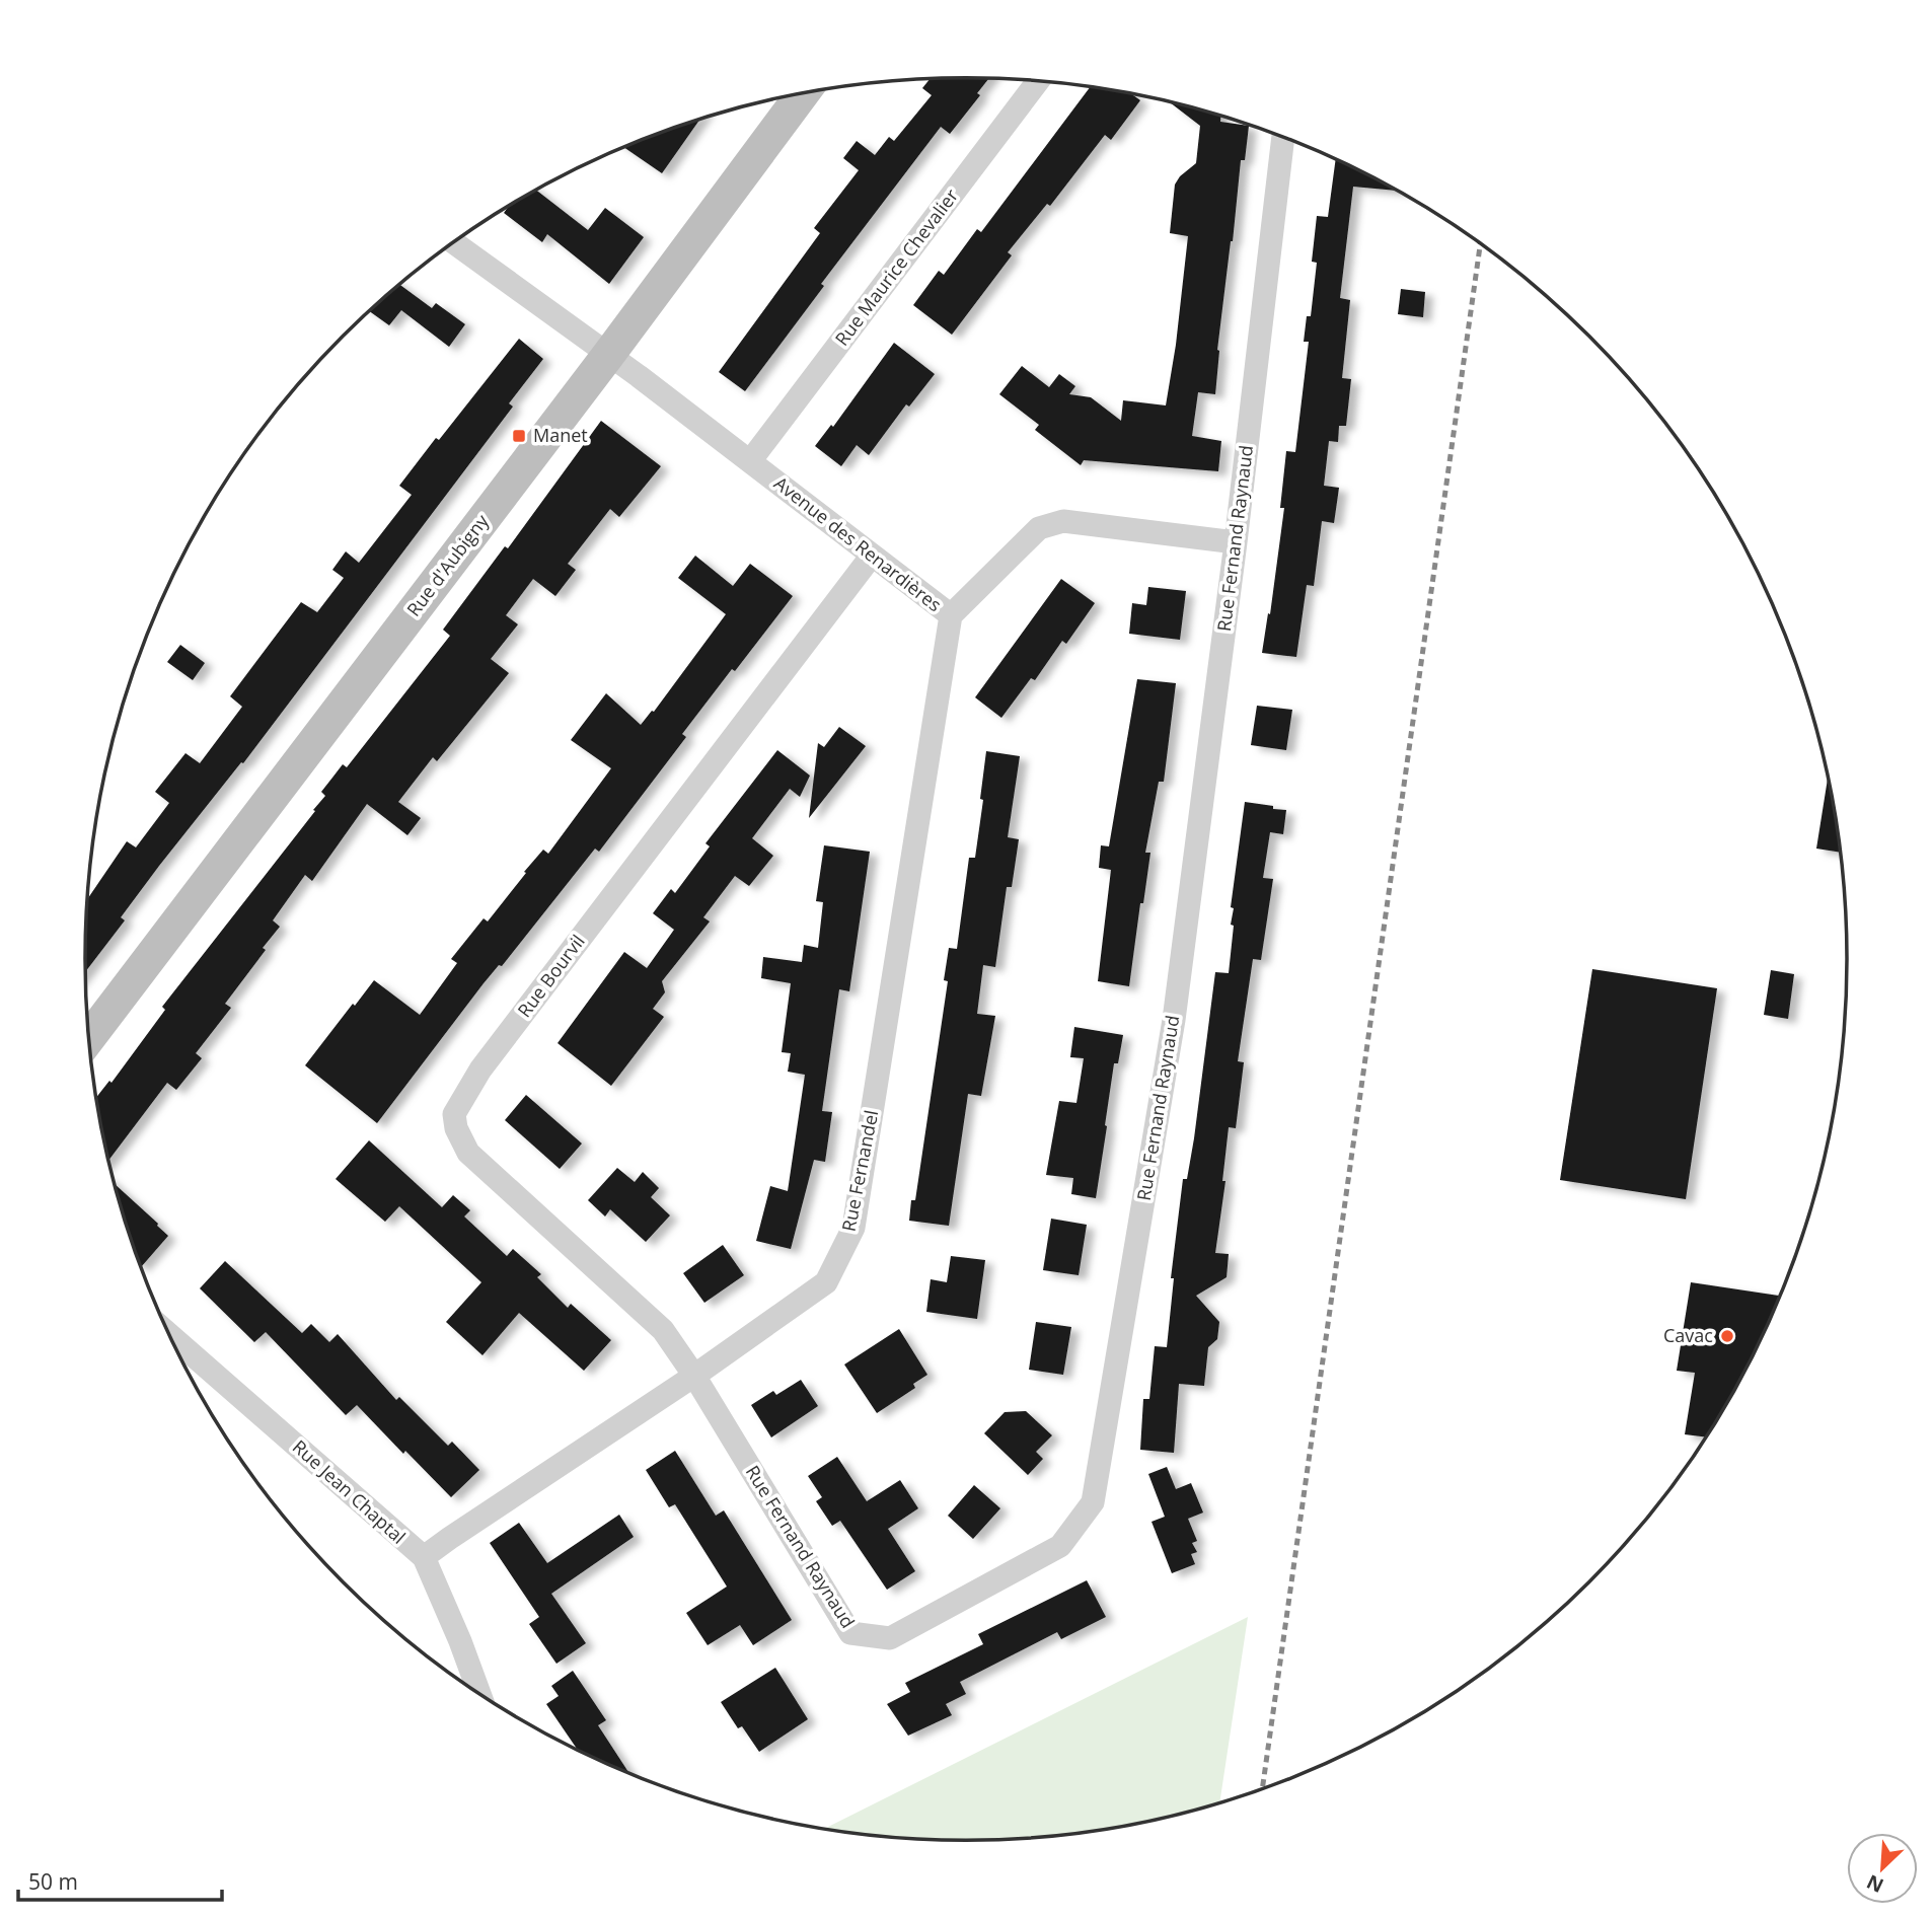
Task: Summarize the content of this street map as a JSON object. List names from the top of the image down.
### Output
{
  "streets": {
    "main road": ["Rue d'Aubigny"],
    "street": [
      "Rue Maurice Chevalier",
      "Rue Fernand Raynaud",
      "Avenue des Renardières",
      "Rue Bourvil",
      "Rue Fernandel",
      "Rue Jean Chaptal"
    ]
  },
  "crossings": [
    ["Rue Maurice Chevalier", "Avenue des Renardières"],
    ["Rue Fernand Raynaud", "Avenue des Renardières"],
    ["Rue Fernand Raynaud", "Rue Bourvil"],
    ["Rue Fernand Raynaud", "Rue Fernandel"],
    ["Avenue des Renardières", "Rue d'Aubigny"],
    ["Avenue des Renardières", "Rue Bourvil"],
    ["Avenue des Renardières", "Rue Fernandel"],
    ["Rue Bourvil", "Rue Fernandel"],
    ["Rue Fernandel", "Rue Jean Chaptal"]
  ],
  "places": {
    "transit": ["Manet"],
    "other": ["Cavac"]
  },
  "scale_bar": "50 m",
  "north": "bottom left"
}
